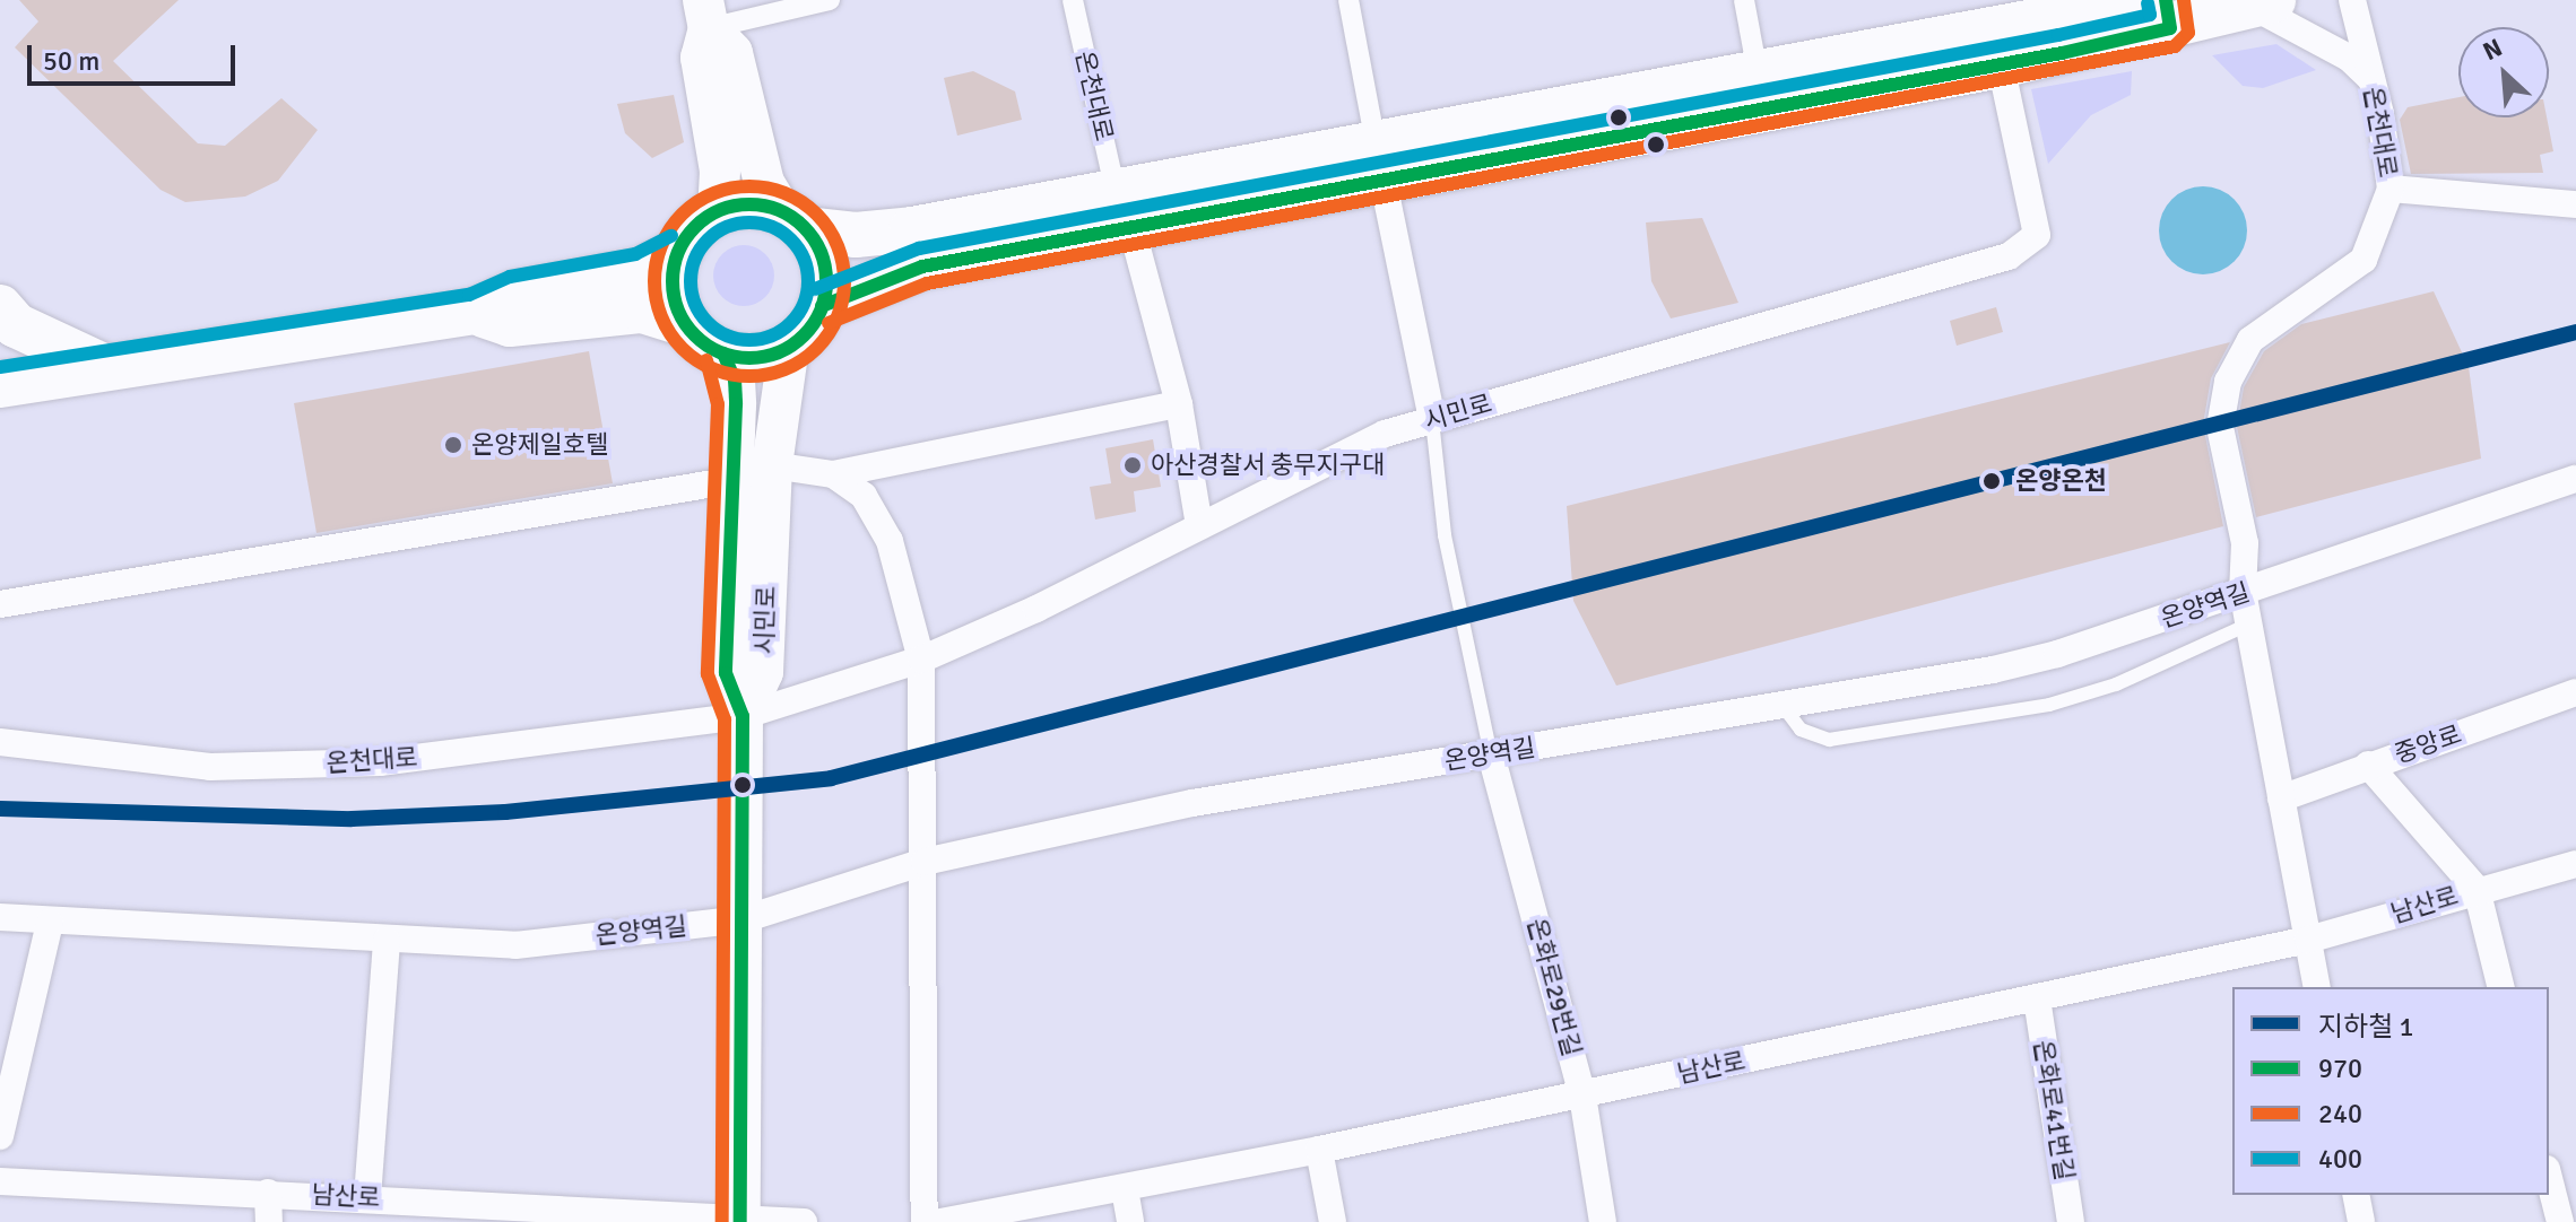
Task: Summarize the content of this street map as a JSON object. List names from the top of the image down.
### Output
{
  "streets": {
    "main road": ["시민로"],
    "street": [
      "온천대로",
      "온양역길",
      "중앙로",
      "남산로",
      "온화로29번길",
      "온화로41번길"
    ]
  },
  "crossings": [
    ["온천대로", "시민로"],
    ["시민로", "온양역길"],
    ["시민로", "남산로"],
    ["온양역길", "온화로29번길"],
    ["남산로", "온화로29번길"],
    ["남산로", "온화로41번길"]
  ],
  "places": ["온양제일호텔", "아산경찰서 충무지구대", "온양온천"],
  "lines": [
    "transit line 970",
    "transit line 240",
    "transit line 400",
    "metro line 1"
  ],
  "legend": [
    "지하철 1",
    "970",
    "240",
    "400"
  ],
  "scale_bar": "50 m",
  "north": "top left"
}
